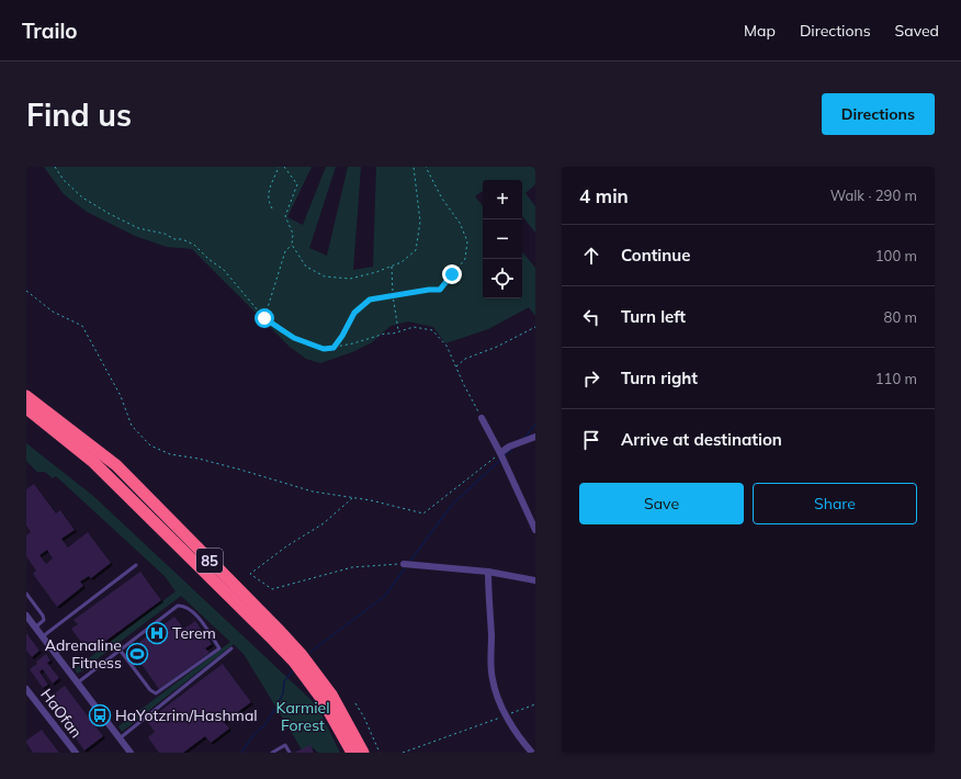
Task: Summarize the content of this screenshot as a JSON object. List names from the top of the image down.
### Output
{
  "streets": {
    "highway": ["85"],
    "street": ["HaOfan"]
  },
  "parks": ["Karmiel Forest"],
  "places": {
    "hospital": ["Terem"],
    "sports": ["Adrenaline Fitness"],
    "bus stop": ["HaYotzrim/Hashmal"]
  },
  "page": {
    "header": "Trailo",
    "nav": ["Map", "Directions", "Saved"],
    "buttons": [
      "Directions",
      ["Save", "Share"]
    ],
    "title": "Find us",
    "heading": ["4 min", "Walk · 290 m"],
    "map_buttons": ["+", "−"],
    "list": [
      ["Continue", "100 m"],
      ["Turn left", "80 m"],
      ["Turn right", "110 m"],
      "Arrive at destination"
    ]
  }
}
